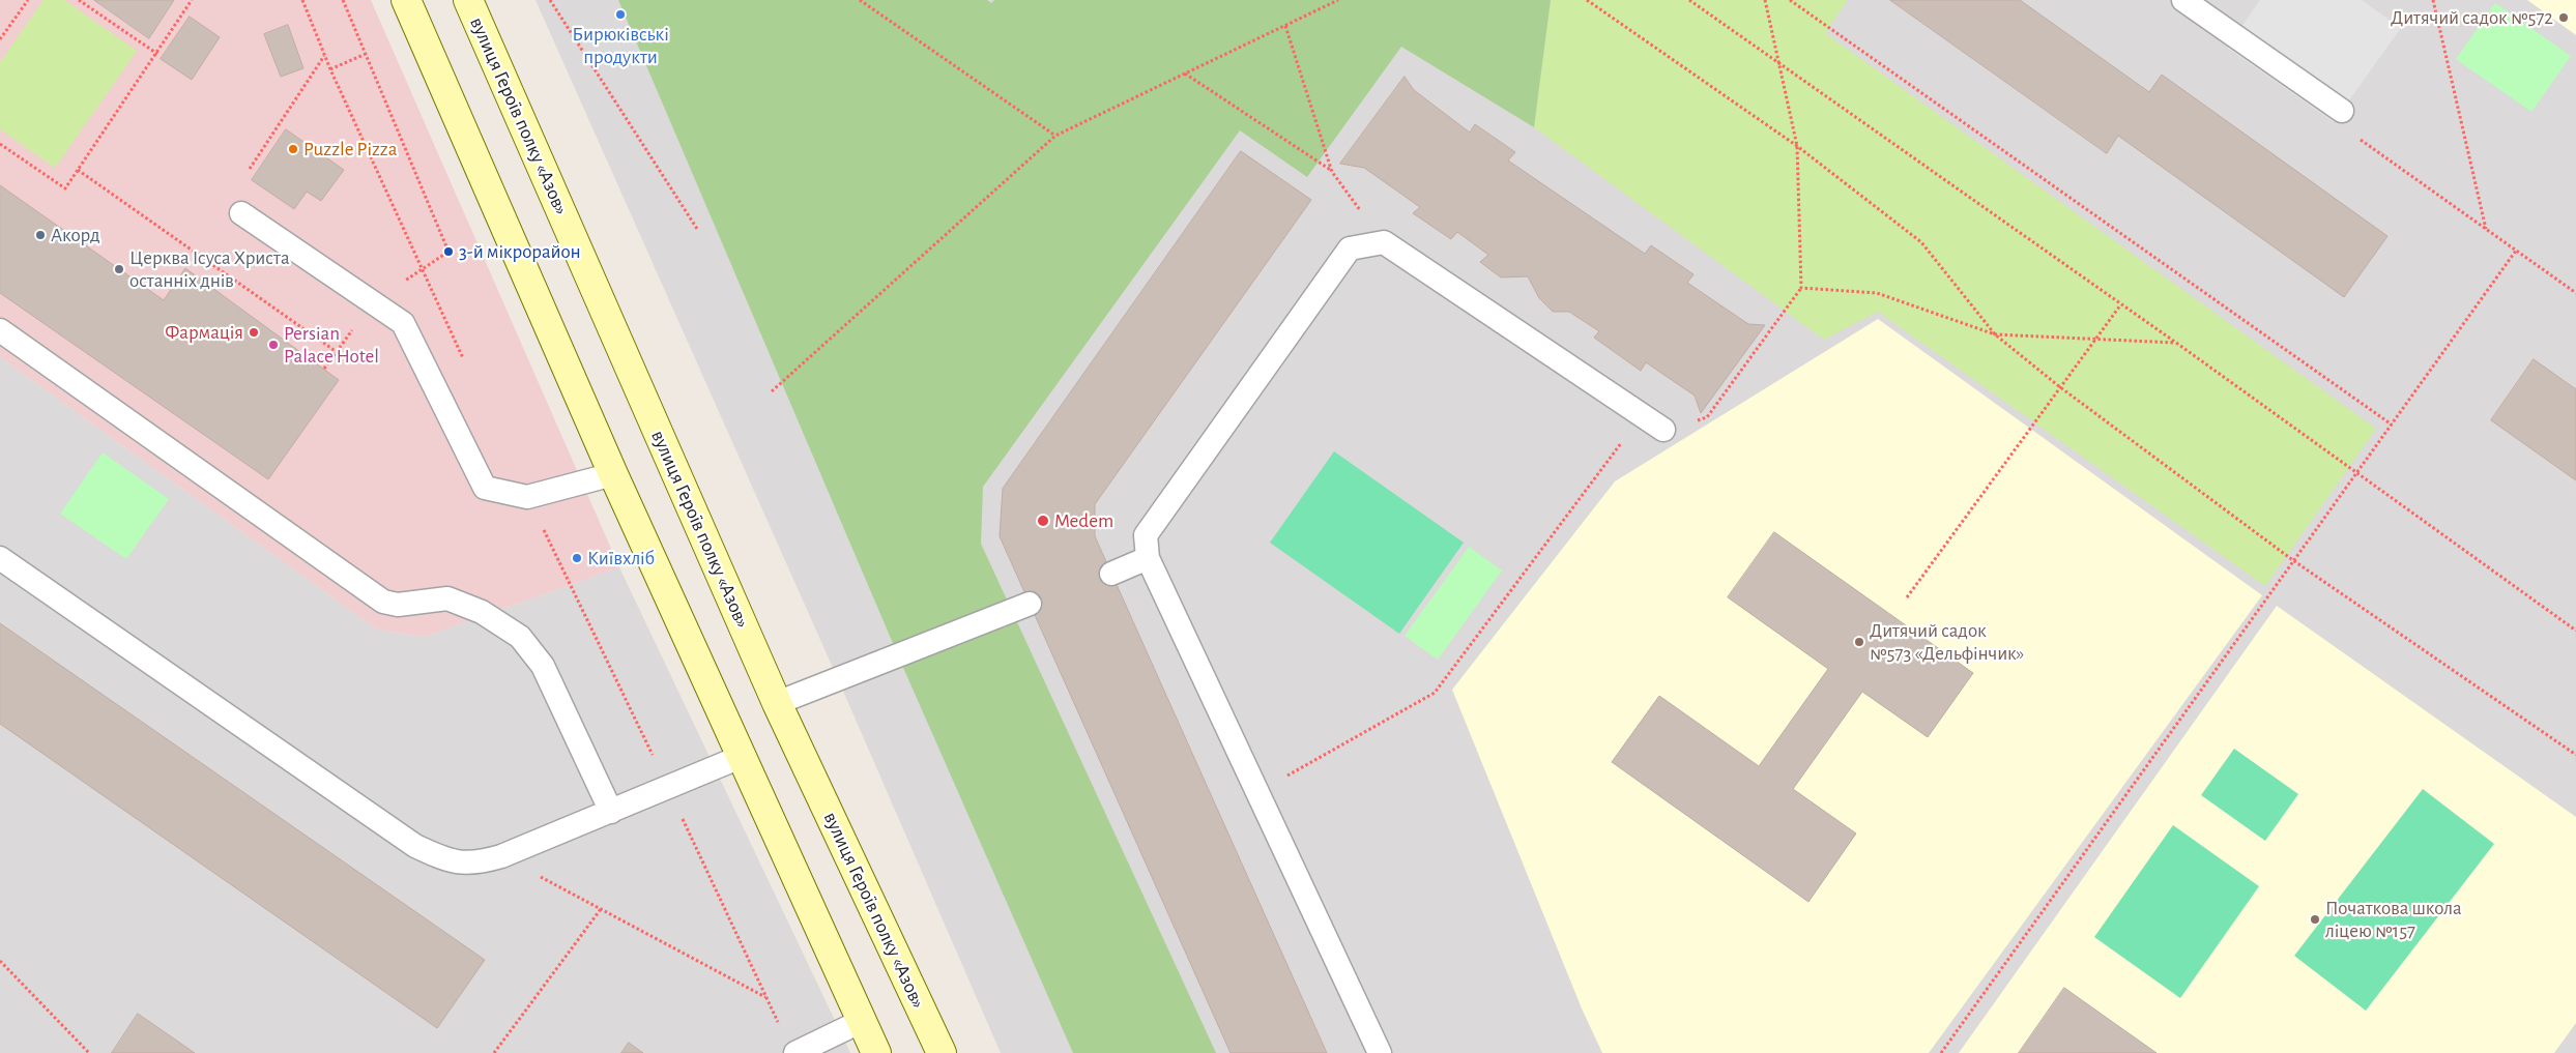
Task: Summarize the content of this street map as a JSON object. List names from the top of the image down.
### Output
{
  "streets": {
    "main road": ["вулиця Героїв полку «Азов»"]
  },
  "places": [
    "Бирюківські продукти",
    "Дитячий садок №572",
    "Puzzle Pizza",
    "Акорд",
    "3-й мікрорайон",
    "Церква Ісуса Христа останніх днів",
    "Фармація",
    "Persian Palace Hotel",
    "Medem",
    "Київхліб",
    "Дитячий садок №573 «Дельфінчик»",
    "Початкова школа ліцею №157"
  ]
}
